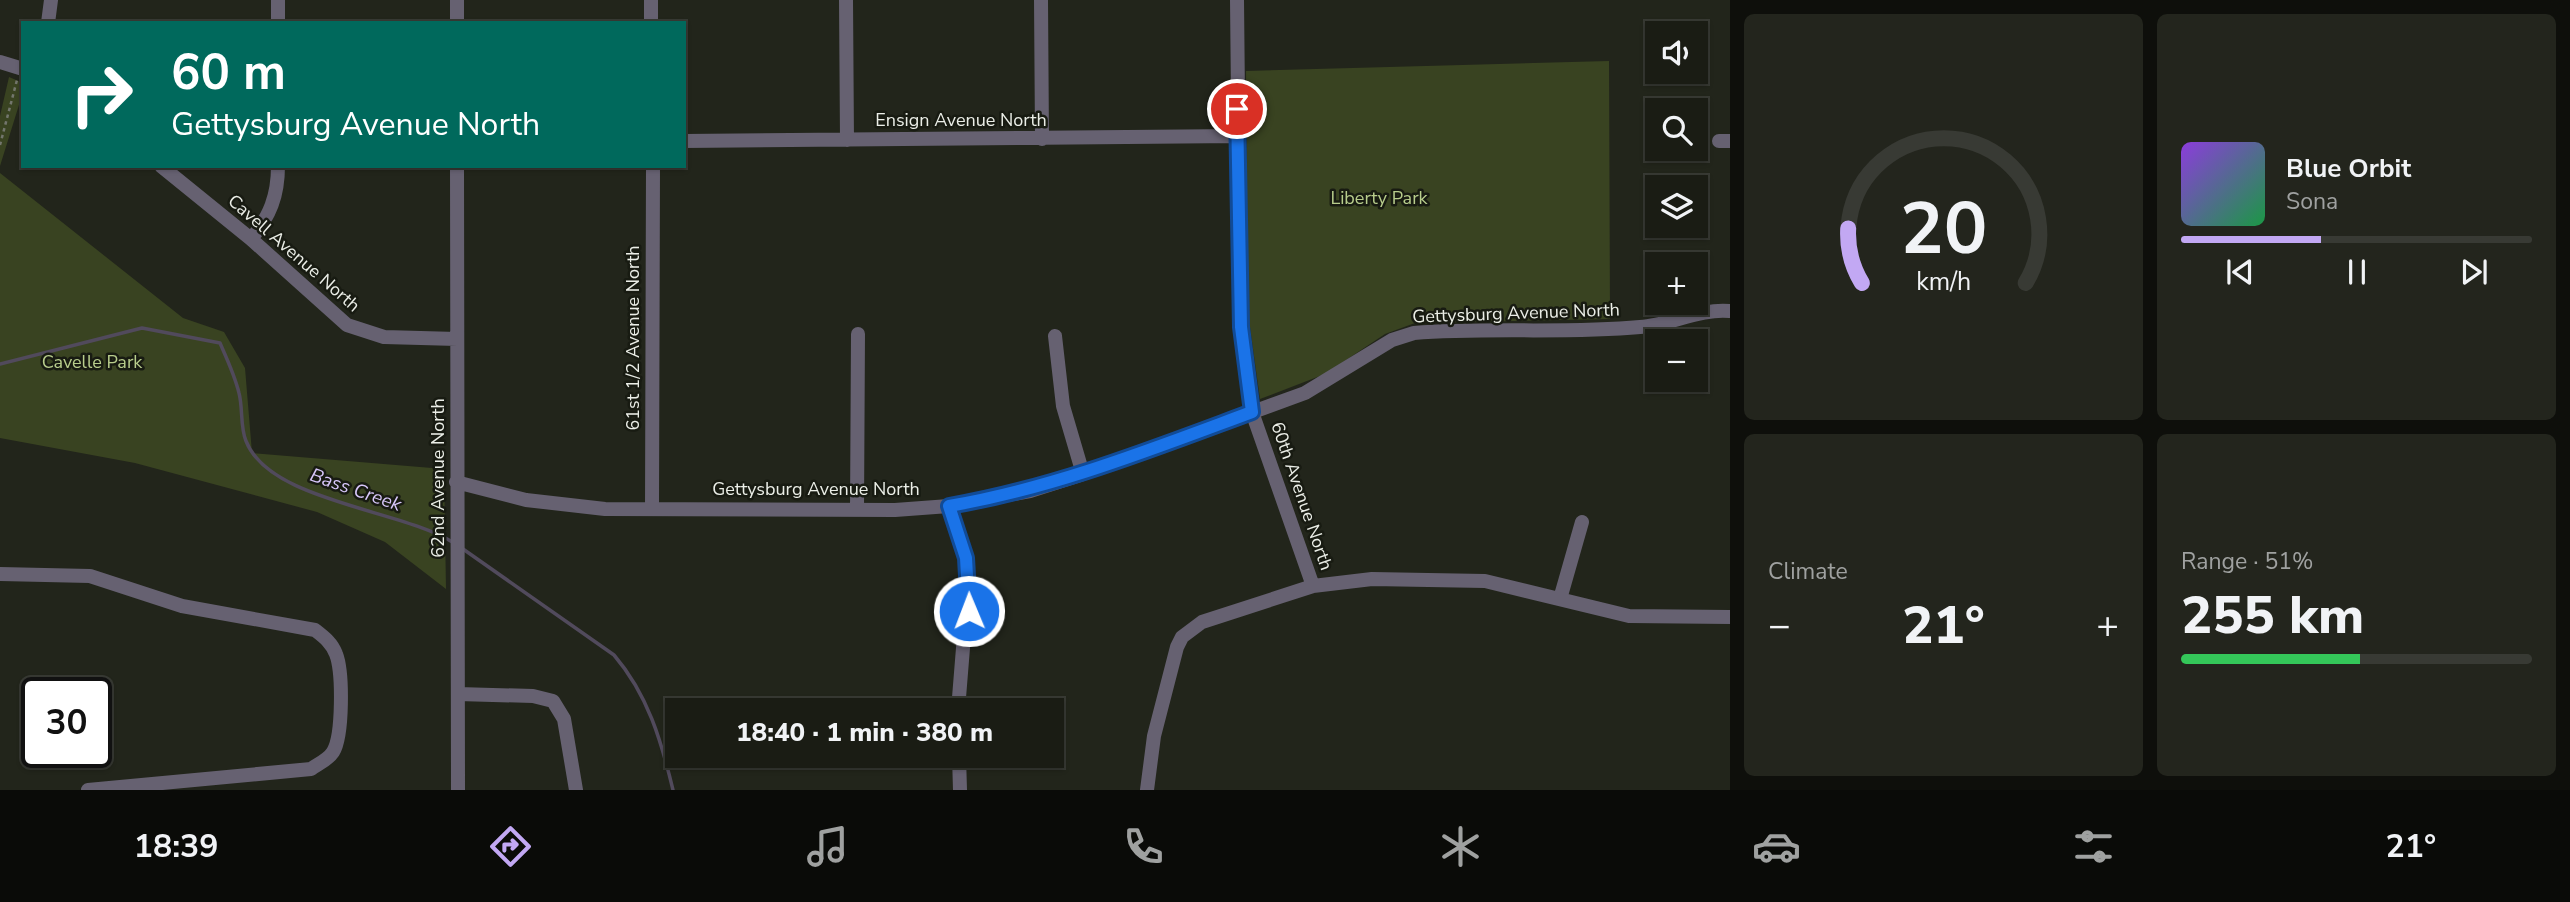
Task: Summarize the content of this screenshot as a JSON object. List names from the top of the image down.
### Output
{
  "streets": {
    "street": [
      "Ensign Avenue North",
      "Cavell Avenue North",
      "Gettysburg Avenue North",
      "61st 1/2 Avenue North",
      "62nd Avenue North",
      "60th Avenue North"
    ]
  },
  "crossings": [
    ["Ensign Avenue North", "60th Avenue North"],
    ["Cavell Avenue North", "62nd Avenue North"],
    ["Gettysburg Avenue North", "61st 1/2 Avenue North"],
    ["Gettysburg Avenue North", "62nd Avenue North"],
    ["Gettysburg Avenue North", "60th Avenue North"]
  ],
  "water": ["Bass Creek"],
  "parks": ["Liberty Park", "Cavelle Park"],
  "page": {
    "map_buttons": ["+", "−"],
    "turn": ["60 m", "Gettysburg Avenue North"],
    "song": ["Blue Orbit", "Sona"],
    "tile": [
      "Climate",
      ["Range · 51%", "255 km"]
    ],
    "heat": ["−", "21°", "+"],
    "limit": "30",
    "trip": "18:40 · 1 min · 380 m",
    "tabs": ["18:39", "21°"],
    "gauge": ["20", "km/h"]
  }
}
